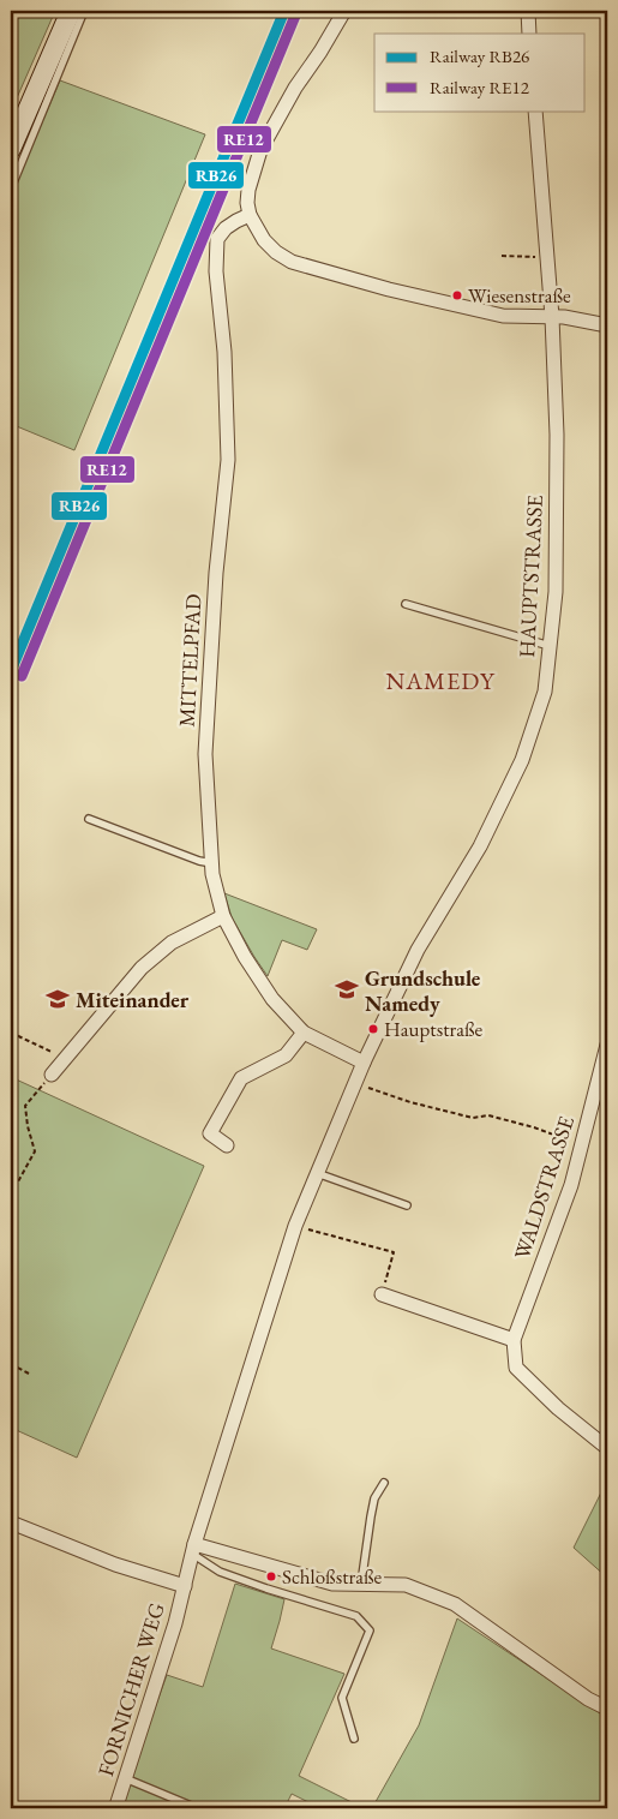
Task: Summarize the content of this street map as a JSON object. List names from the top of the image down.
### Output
{
  "streets": {
    "street": [
      "HAUPTSTRASSE",
      "MITTELPFAD",
      "WALDSTRASSE",
      "FORNICHER WEG"
    ]
  },
  "crossings": [
    ["HAUPTSTRASSE", "MITTELPFAD"],
    ["HAUPTSTRASSE", "FORNICHER WEG"]
  ],
  "districts": ["NAMEDY"],
  "places": {
    "other": ["Wiesenstraße", "Hauptstraße", "Schloßstraße"],
    "school or university": ["Grundschule Namedy", "Miteinander"]
  },
  "lines": ["rail line RB26", "rail line RE12"],
  "legend": ["Railway RB26", "Railway RE12"]
}
